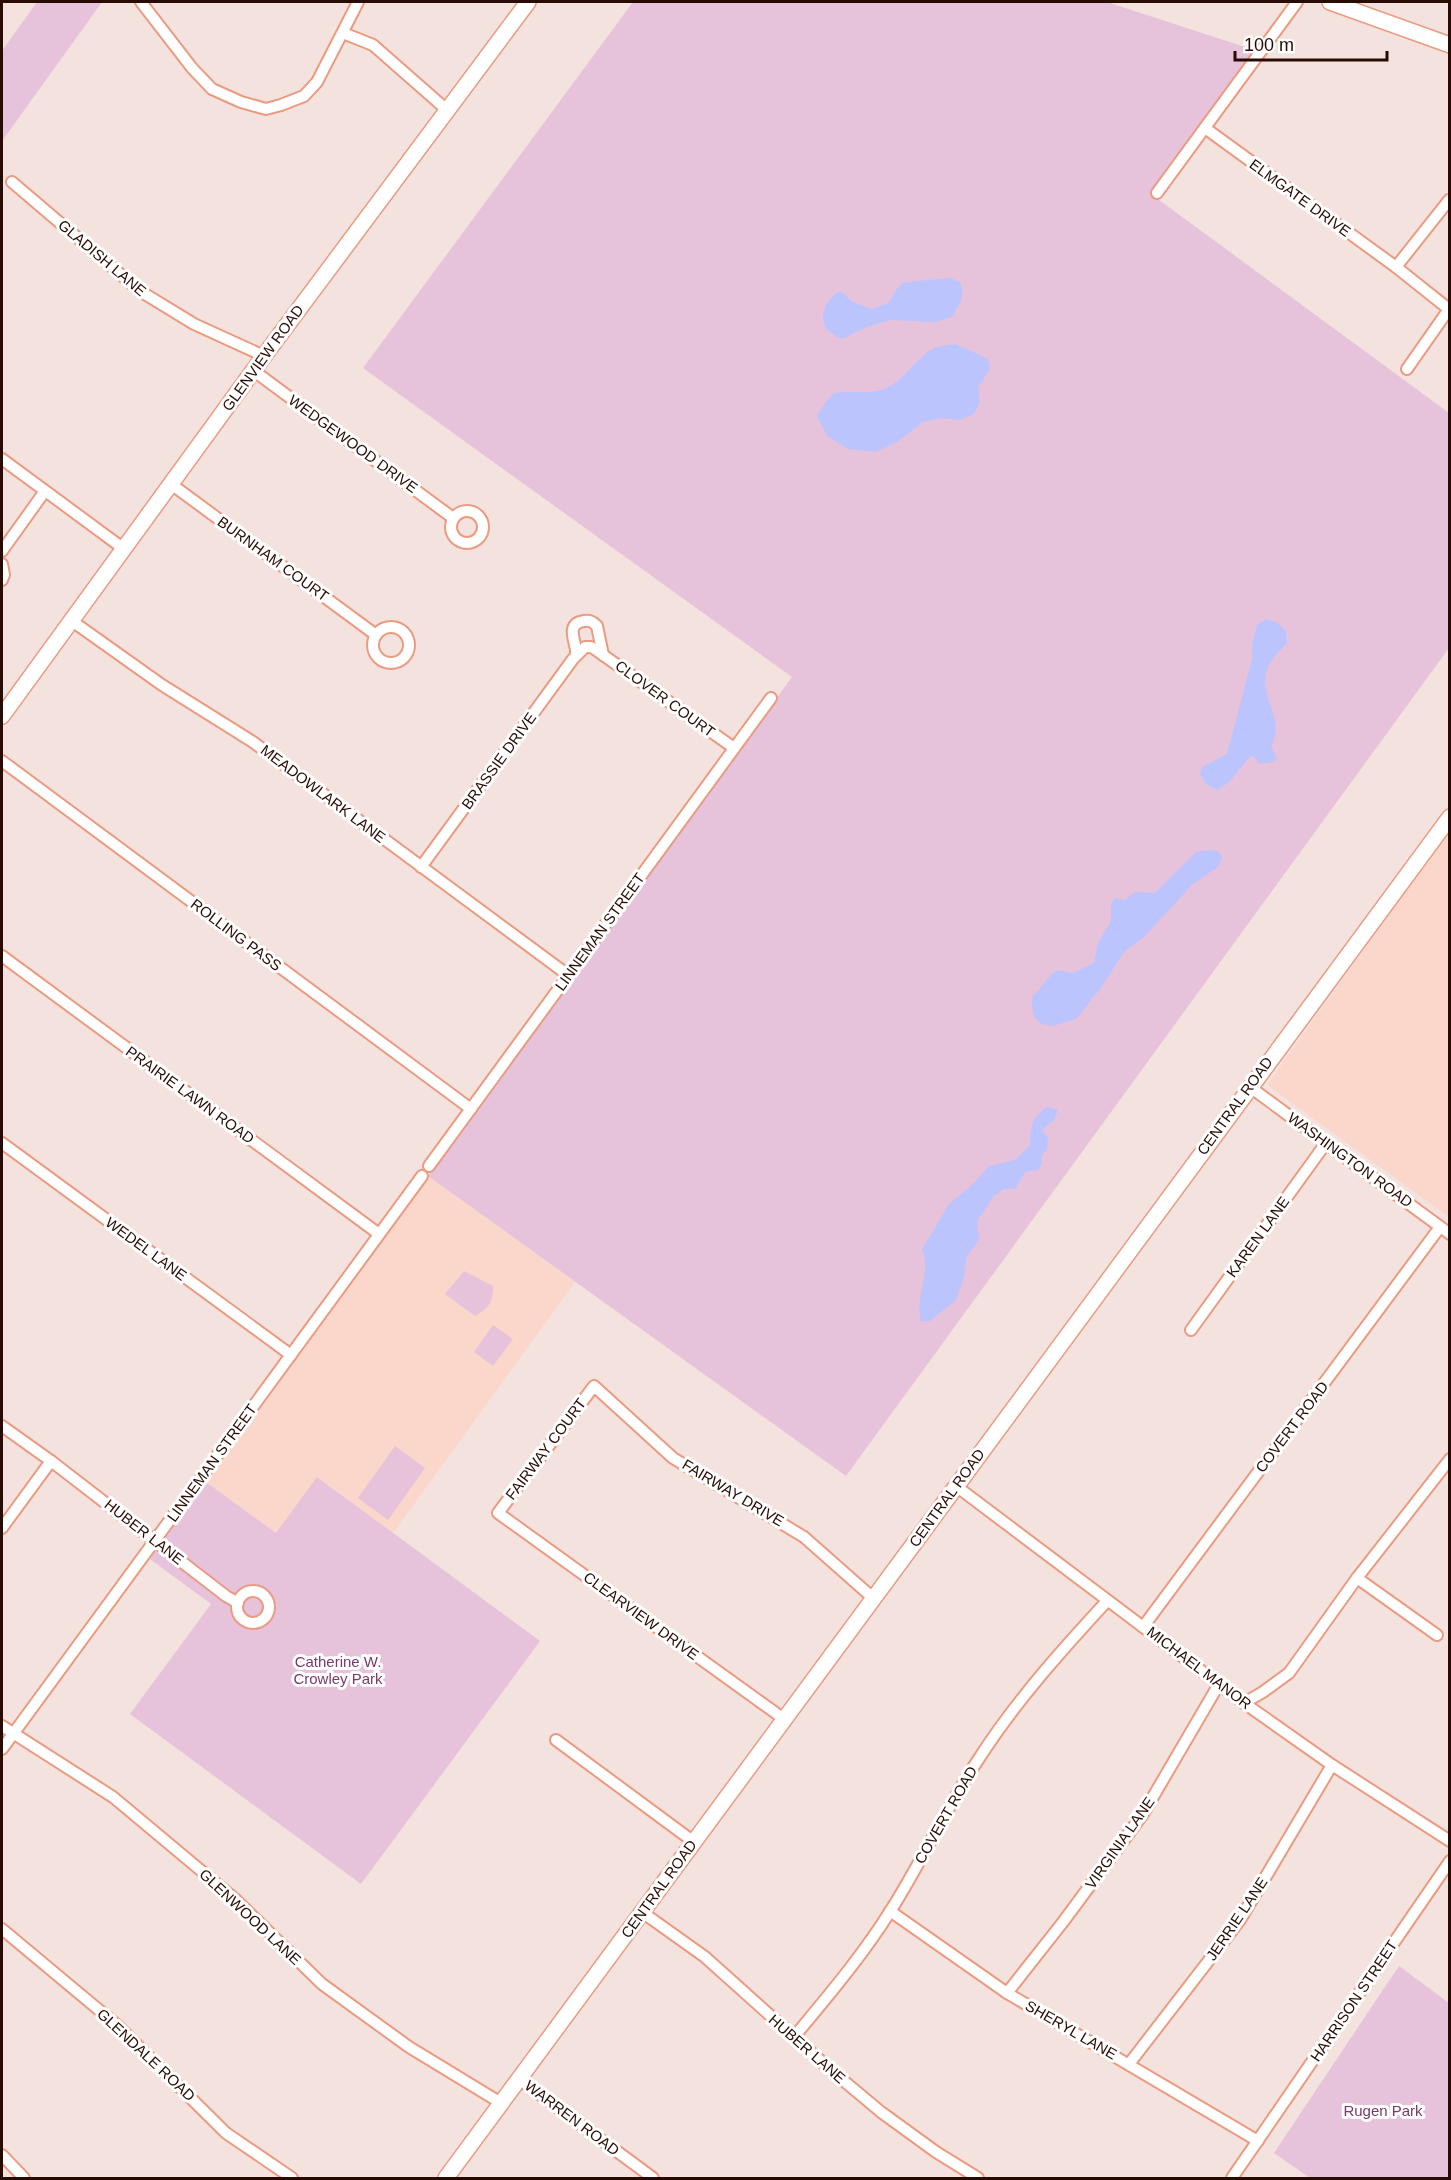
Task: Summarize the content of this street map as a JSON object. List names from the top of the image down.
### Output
{
  "streets": {
    "main road": ["GLENVIEW ROAD", "CENTRAL ROAD"],
    "street": [
      "ELMGATE DRIVE",
      "GLADISH LANE",
      "WEDGEWOOD DRIVE",
      "BURNHAM COURT",
      "CLOVER COURT",
      "BRASSIE DRIVE",
      "MEADOWLARK LANE",
      "LINNEMAN STREET",
      "ROLLING PASS",
      "PRAIRIE LAWN ROAD",
      "WASHINGTON ROAD",
      "KAREN LANE",
      "WEDEL LANE",
      "COVERT ROAD",
      "FAIRWAY COURT",
      "FAIRWAY DRIVE",
      "HUBER LANE",
      "CLEARVIEW DRIVE",
      "MICHAEL MANOR",
      "VIRGINIA LANE",
      "GLENWOOD LANE",
      "JERRIE LANE",
      "HARRISON STREET",
      "SHERYL LANE",
      "GLENDALE ROAD",
      "WARREN ROAD"
    ]
  },
  "crossings": [
    ["GLADISH LANE", "GLENVIEW ROAD"],
    ["GLENVIEW ROAD", "WEDGEWOOD DRIVE"],
    ["GLENVIEW ROAD", "BURNHAM COURT"],
    ["GLENVIEW ROAD", "MEADOWLARK LANE"],
    ["CLOVER COURT", "LINNEMAN STREET"],
    ["BRASSIE DRIVE", "MEADOWLARK LANE"],
    ["MEADOWLARK LANE", "LINNEMAN STREET"],
    ["LINNEMAN STREET", "ROLLING PASS"],
    ["LINNEMAN STREET", "PRAIRIE LAWN ROAD"],
    ["LINNEMAN STREET", "WEDEL LANE"],
    ["LINNEMAN STREET", "HUBER LANE"],
    ["LINNEMAN STREET", "GLENWOOD LANE"],
    ["CENTRAL ROAD", "WASHINGTON ROAD"],
    ["CENTRAL ROAD", "FAIRWAY DRIVE"],
    ["CENTRAL ROAD", "HUBER LANE"],
    ["CENTRAL ROAD", "CLEARVIEW DRIVE"],
    ["CENTRAL ROAD", "MICHAEL MANOR"],
    ["CENTRAL ROAD", "GLENWOOD LANE"],
    ["CENTRAL ROAD", "WARREN ROAD"],
    ["WASHINGTON ROAD", "KAREN LANE"],
    ["WASHINGTON ROAD", "COVERT ROAD"],
    ["COVERT ROAD", "HUBER LANE"],
    ["COVERT ROAD", "MICHAEL MANOR"],
    ["COVERT ROAD", "SHERYL LANE"],
    ["FAIRWAY COURT", "FAIRWAY DRIVE"],
    ["FAIRWAY COURT", "CLEARVIEW DRIVE"],
    ["MICHAEL MANOR", "VIRGINIA LANE"],
    ["MICHAEL MANOR", "JERRIE LANE"],
    ["VIRGINIA LANE", "SHERYL LANE"],
    ["JERRIE LANE", "SHERYL LANE"],
    ["HARRISON STREET", "SHERYL LANE"]
  ],
  "parks": ["Catherine W. Crowley Park", "Rugen Park"],
  "scale_bar": "100 m"
}
